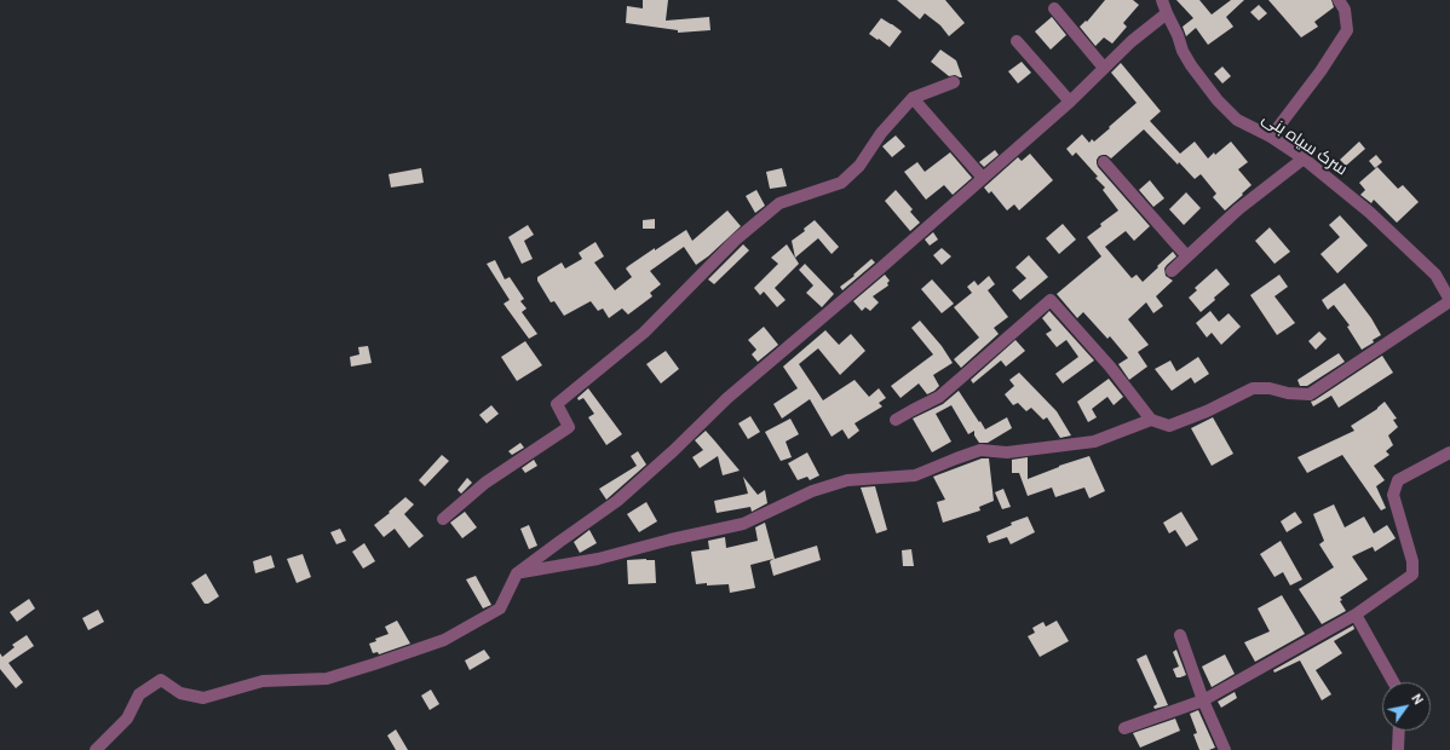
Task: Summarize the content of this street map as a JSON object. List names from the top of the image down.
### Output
{
  "streets": {
    "street": ["سرک سیاه بنی"]
  },
  "north": "top right"
}
